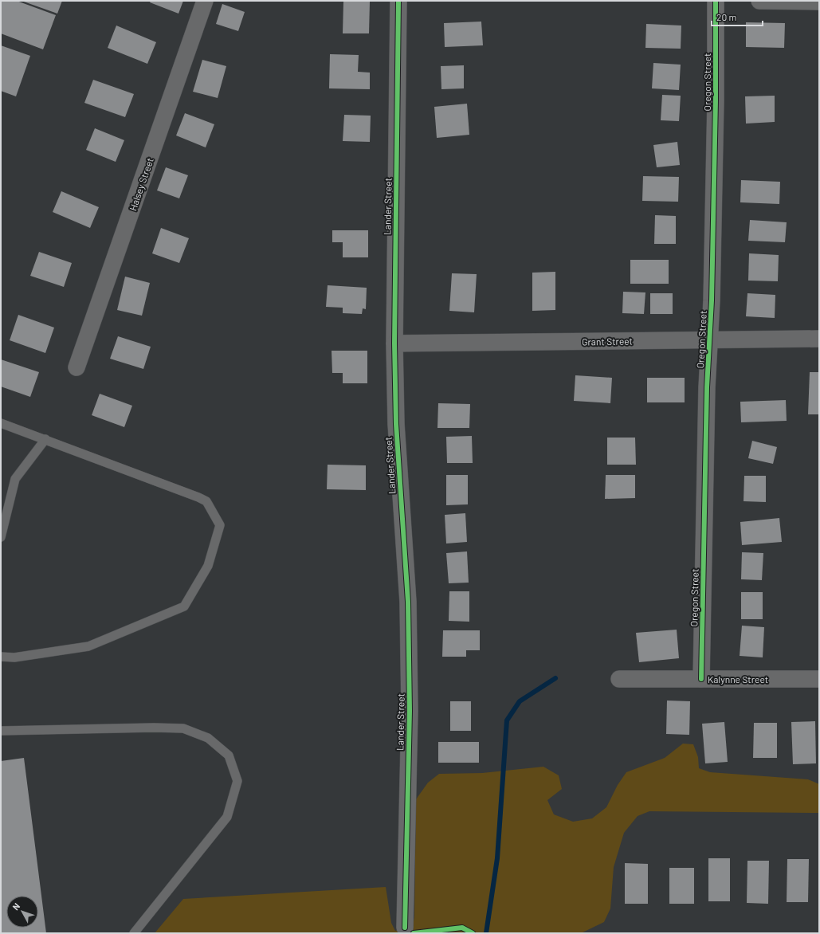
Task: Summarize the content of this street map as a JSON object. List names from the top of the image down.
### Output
{
  "streets": {
    "street": [
      "Oregon Street",
      "Halsey Street",
      "Lander Street",
      "Grant Street",
      "Kalynne Street"
    ]
  },
  "crossings": [
    ["Oregon Street", "Grant Street"],
    ["Oregon Street", "Kalynne Street"],
    ["Lander Street", "Grant Street"]
  ],
  "scale_bar": "20 m",
  "north": "top left"
}
